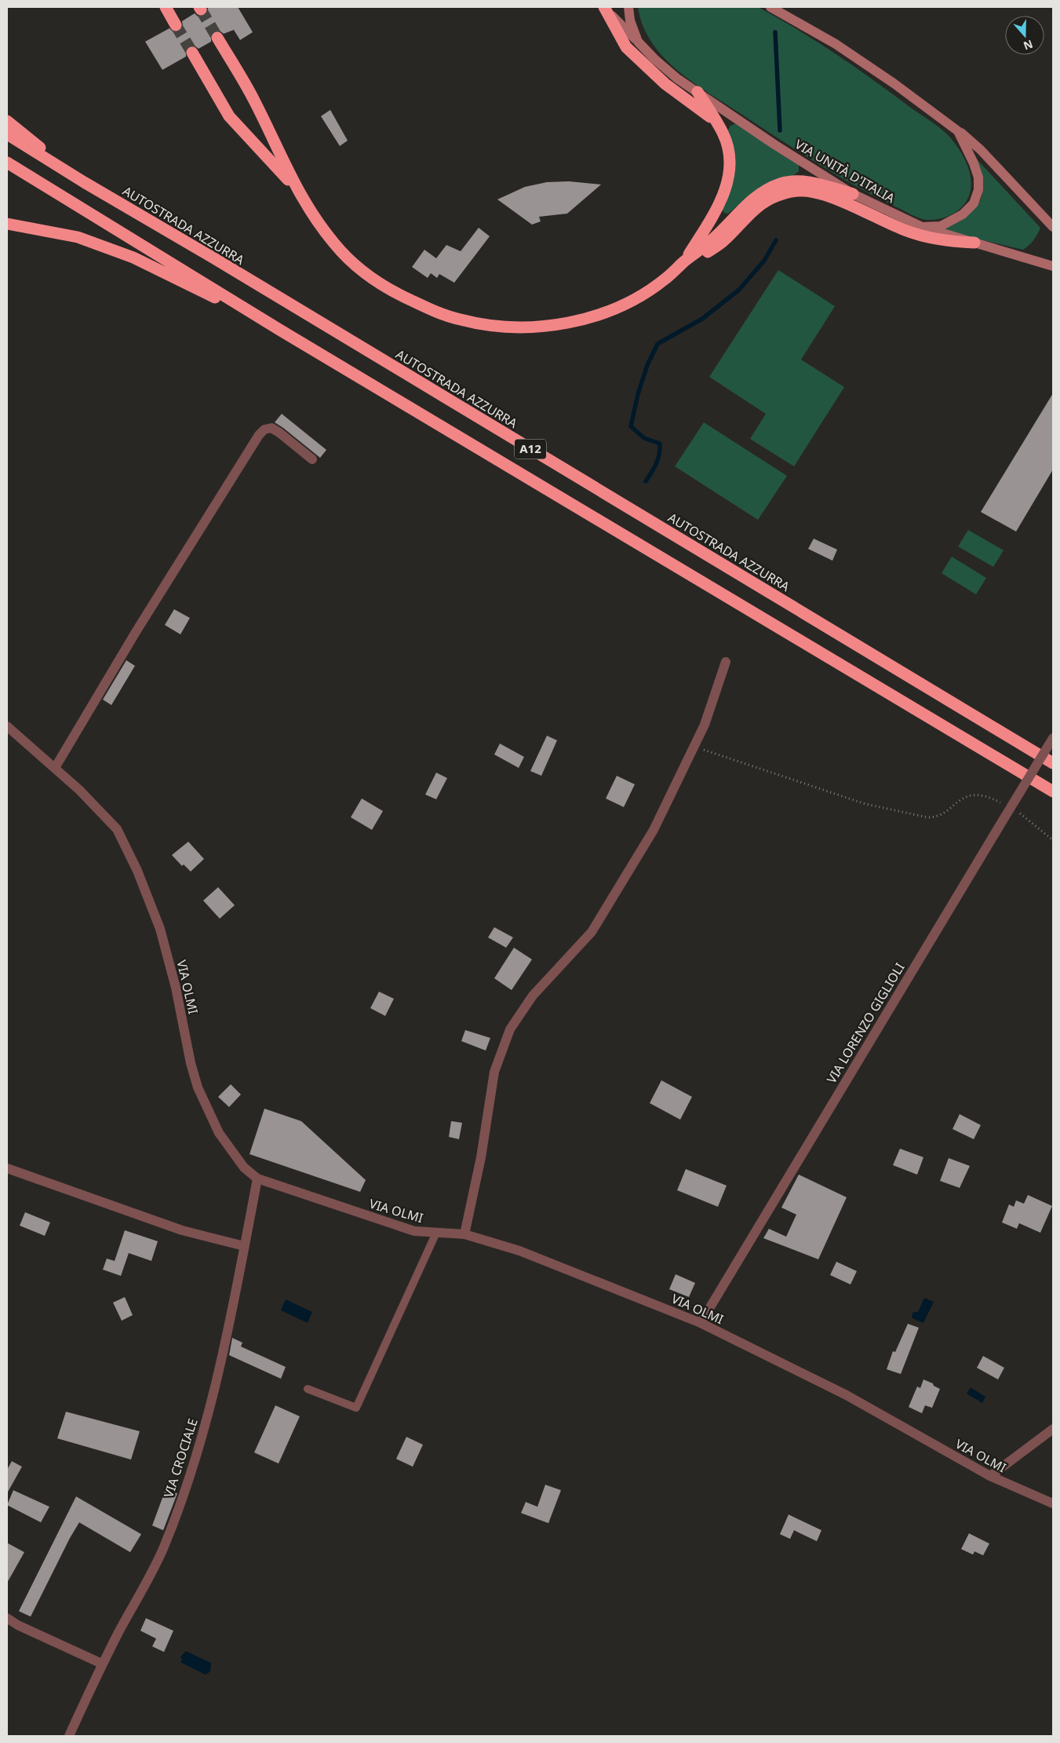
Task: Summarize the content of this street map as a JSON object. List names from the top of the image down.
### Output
{
  "streets": {
    "highway": ["AUTOSTRADA AZZURRA", "A12"],
    "main road": ["VIA UNITÀ D'ITALIA"],
    "street": ["VIA OLMI", "VIA LORENZO GIGLIOLI", "VIA CROCIALE"]
  },
  "crossings": [
    ["VIA OLMI", "VIA LORENZO GIGLIOLI"],
    ["VIA OLMI", "VIA CROCIALE"]
  ],
  "north": "bottom"
}
